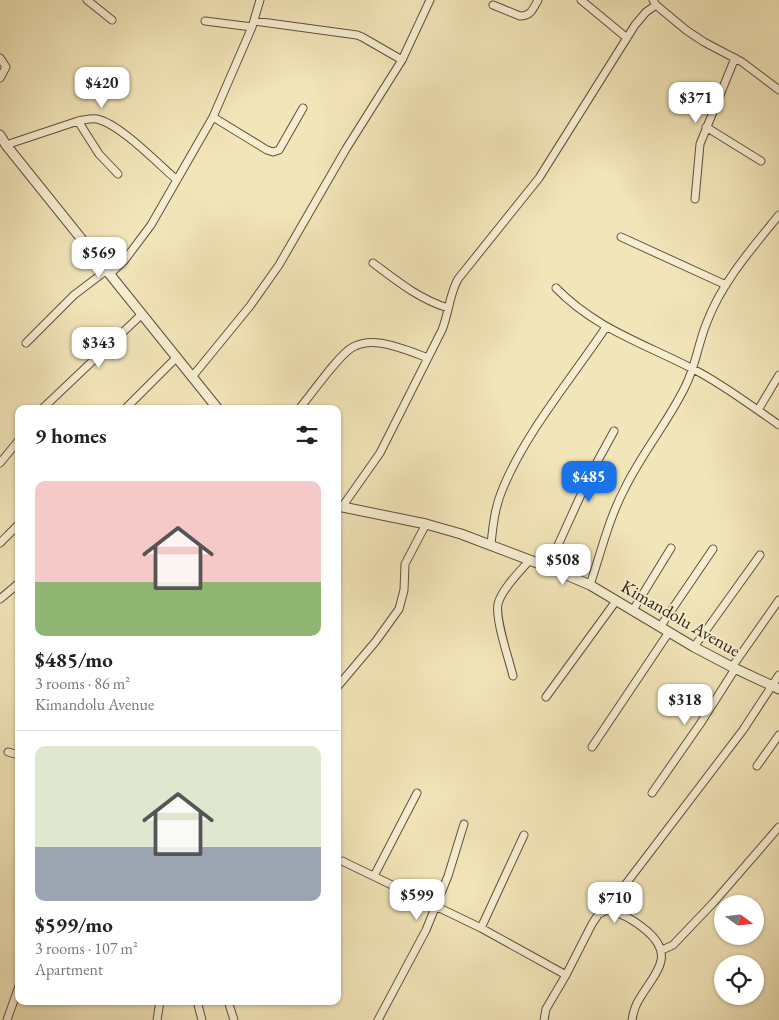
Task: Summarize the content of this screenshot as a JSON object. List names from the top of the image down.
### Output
{
  "streets": {
    "street": ["Kimandolu Avenue"]
  },
  "north": "right",
  "page": {
    "price": [
      "$420",
      "$371",
      "$569",
      "$343",
      "$485",
      "$508",
      "$318",
      "$599",
      "$710"
    ],
    "heading": "9 homes",
    "list": [
      {
        "name": "$485/mo",
        "note": "3 rooms · 86 m² · Kimandolu Avenue"
      },
      {
        "name": "$599/mo",
        "note": "3 rooms · 107 m² · Apartment"
      }
    ]
  }
}
